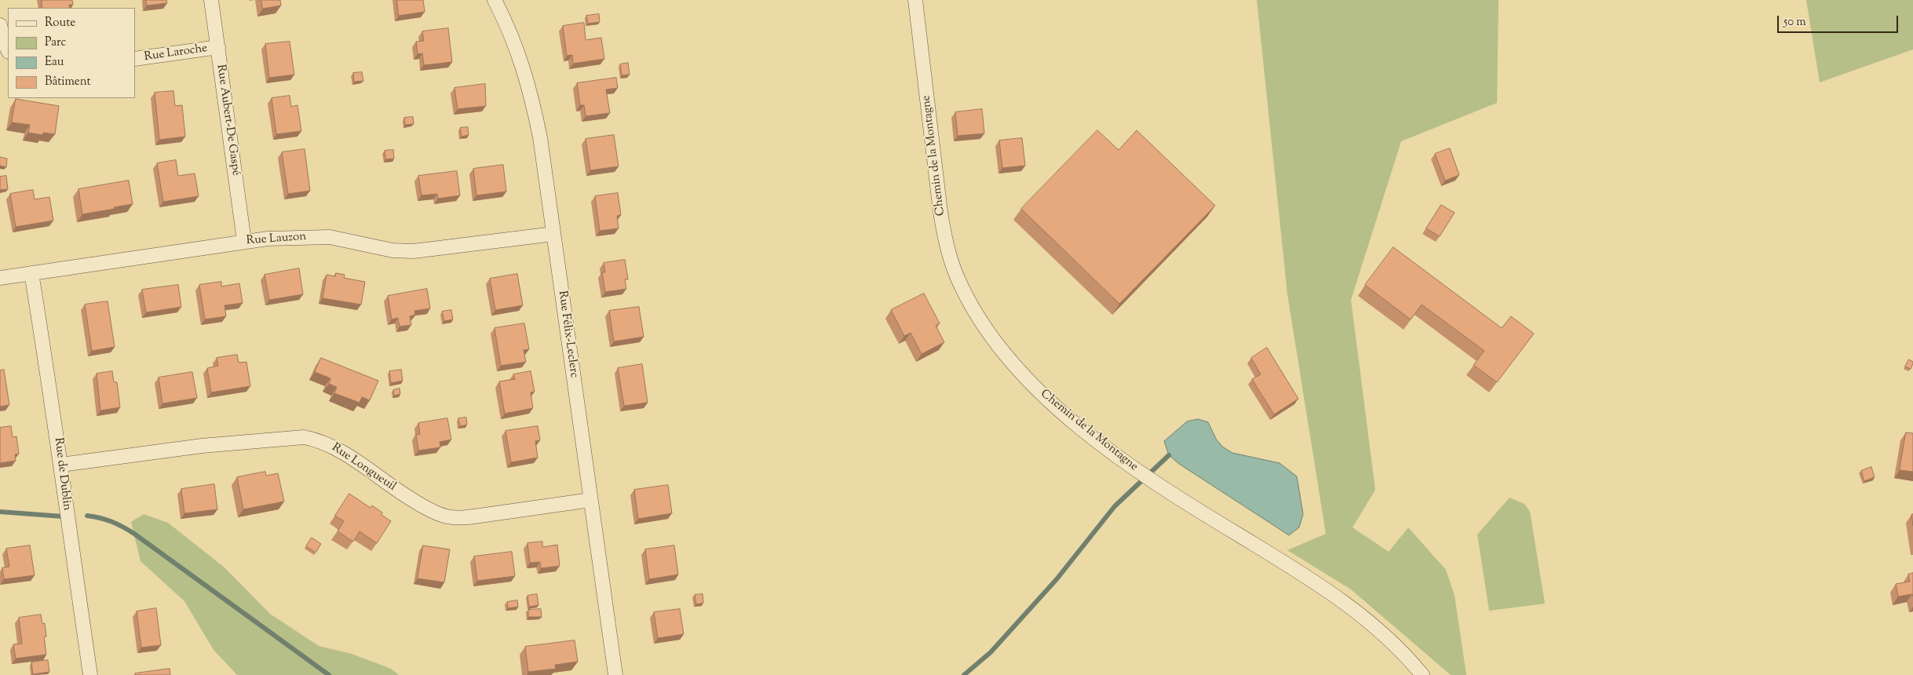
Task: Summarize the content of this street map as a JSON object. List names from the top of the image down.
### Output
{
  "streets": {
    "street": [
      "Rue Laroche",
      "Rue Aubert-De Gaspé",
      "Chemin de la Montagne",
      "Rue Lauzon",
      "Rue Félix-Leclerc",
      "Rue Longueuil",
      "Rue de Dublin"
    ]
  },
  "crossings": [
    ["Rue Laroche", "Rue Aubert-De Gaspé"],
    ["Rue Aubert-De Gaspé", "Rue Lauzon"],
    ["Rue Lauzon", "Rue Félix-Leclerc"],
    ["Rue Lauzon", "Rue de Dublin"],
    ["Rue Félix-Leclerc", "Rue Longueuil"],
    ["Rue Longueuil", "Rue de Dublin"]
  ],
  "legend": [
    "Route",
    "Parc",
    "Eau",
    "Bâtiment"
  ],
  "scale_bar": "50 m"
}
